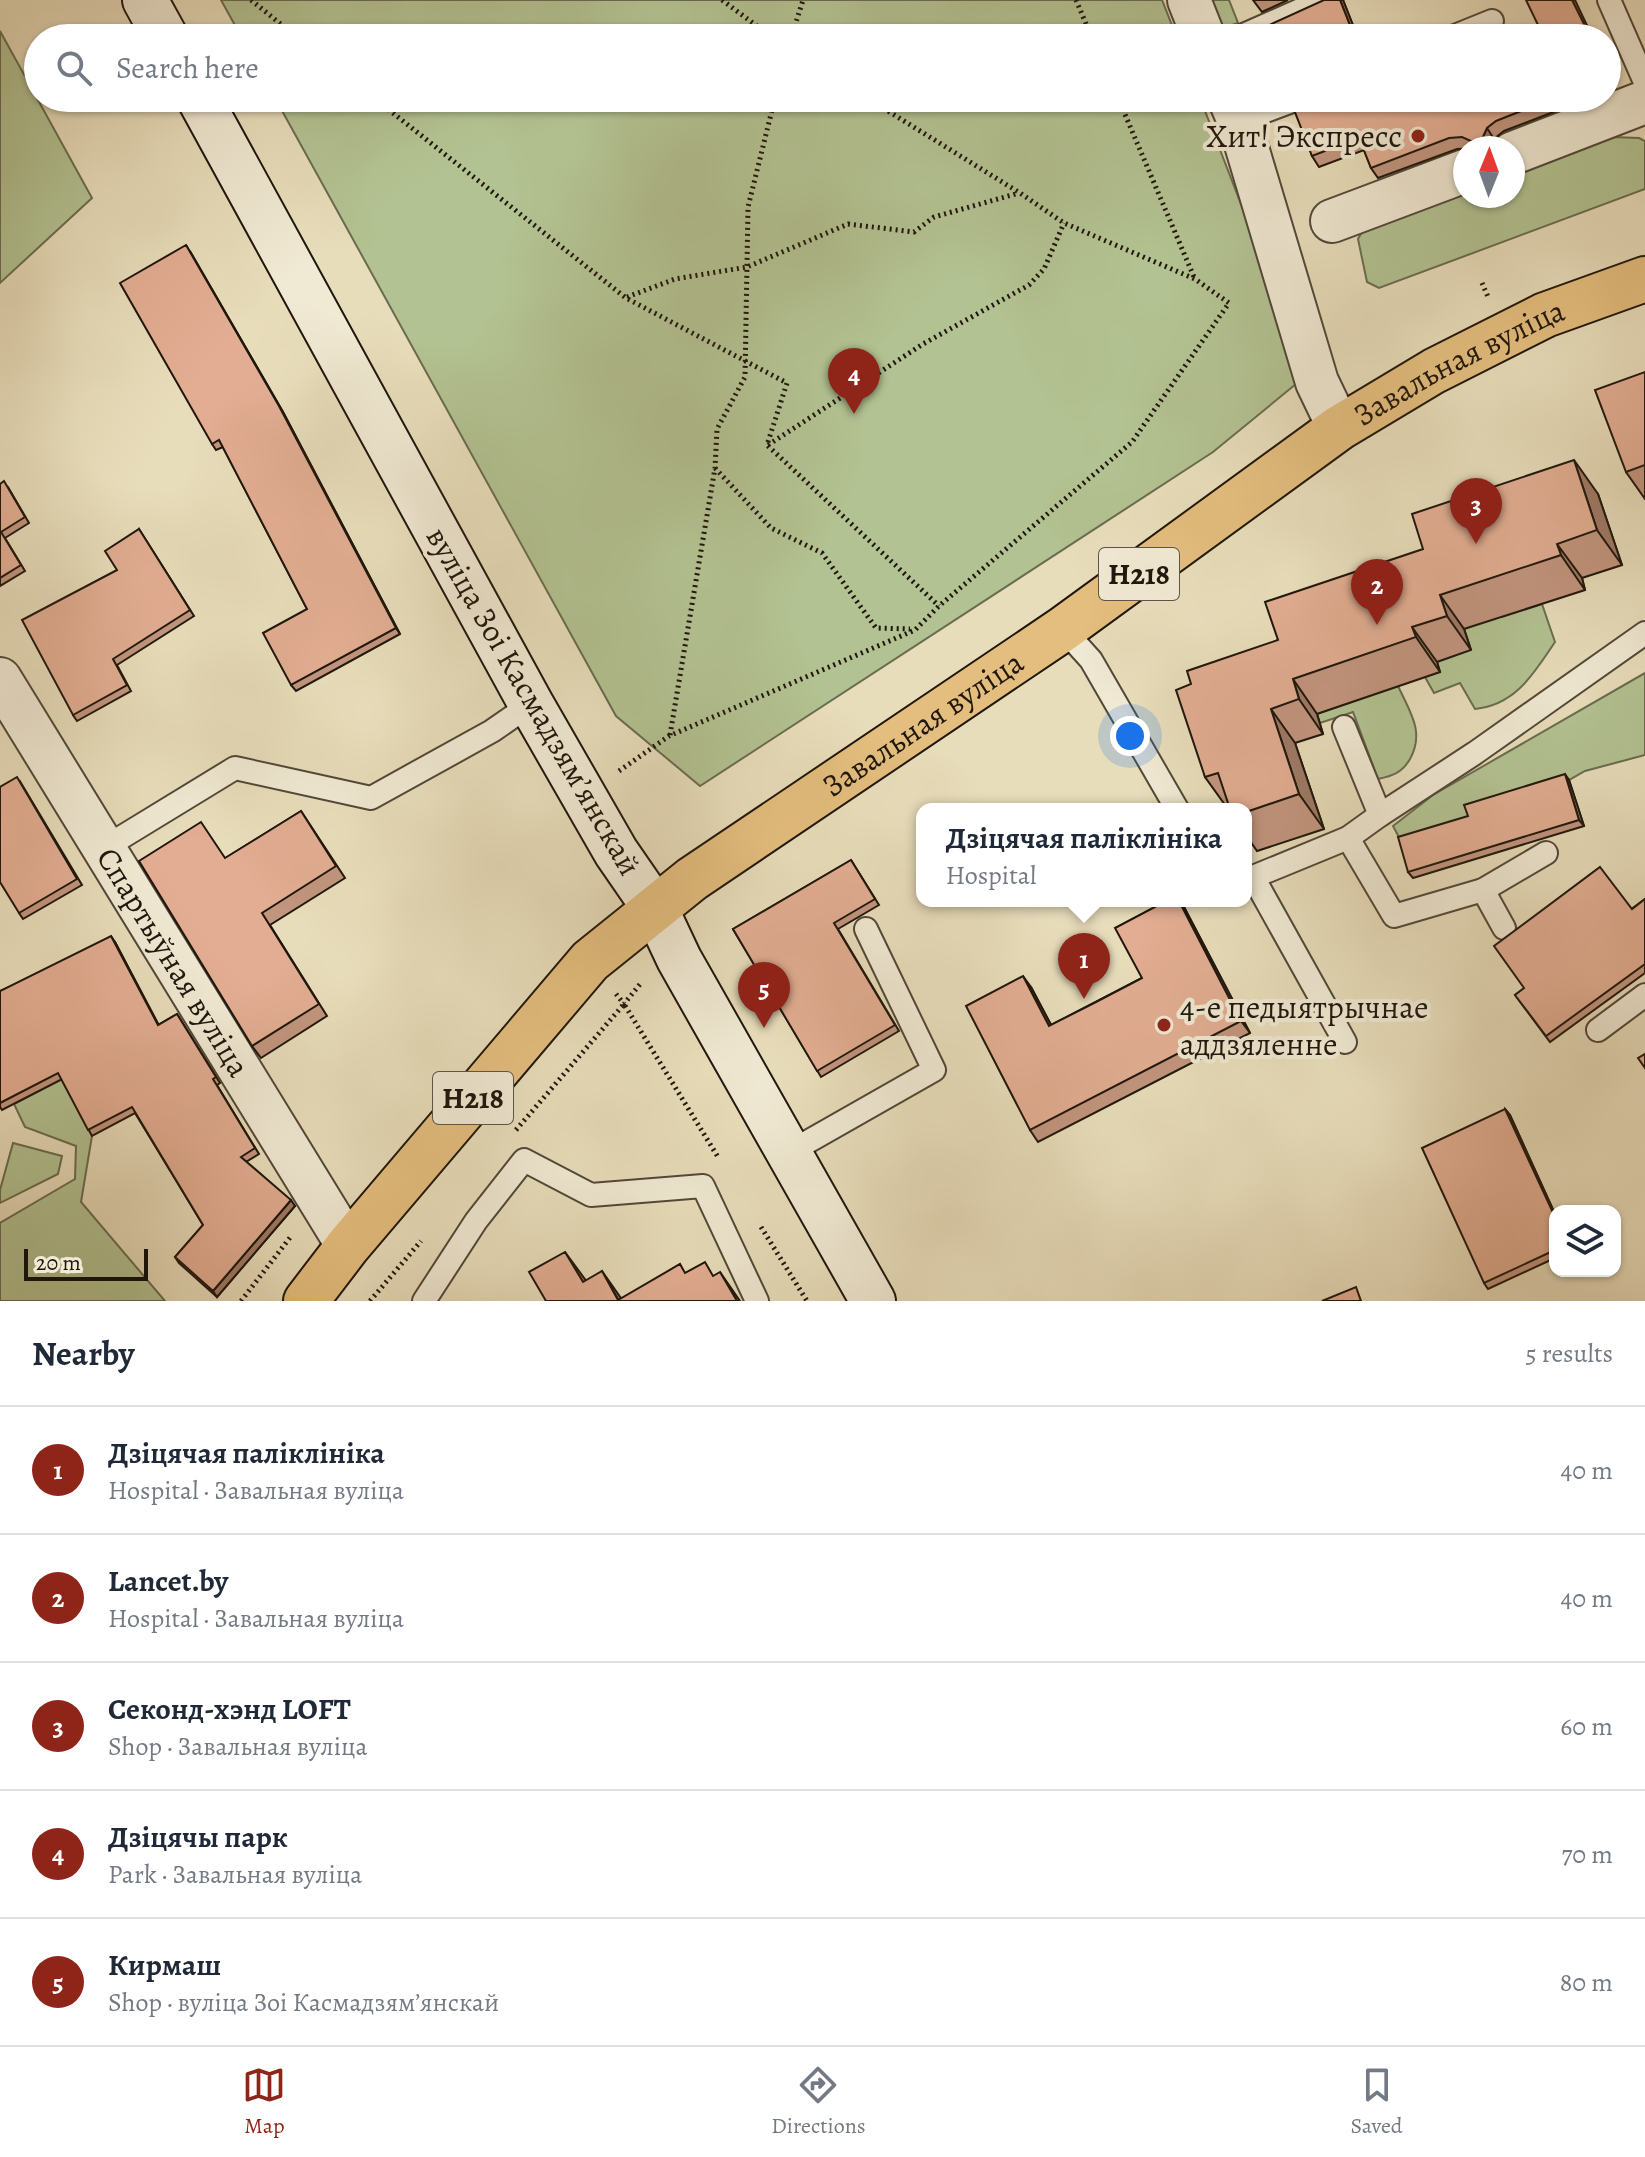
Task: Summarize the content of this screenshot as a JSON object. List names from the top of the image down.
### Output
{
  "streets": {
    "main road": ["Завальная вуліца", "Н218", "вуліца Зоі Касмадзямʼянскай"],
    "street": ["Спартыўная вуліца"]
  },
  "crossings": [
    ["Завальная вуліца", "вуліца Зоі Касмадзямʼянскай"],
    ["Завальная вуліца", "Спартыўная вуліца"]
  ],
  "places": ["Хит! Экспресс", "4-е педыятрычнае аддзяленне"],
  "scale_bar": "20 m",
  "north": "top",
  "page": {
    "search": "Search here",
    "pins": [
      "4",
      "3",
      "2",
      "1",
      "5"
    ],
    "popup": ["Дзіцячая паліклініка", "Hospital"],
    "scale": "20 m",
    "heading": ["Nearby", "5 results"],
    "list": [
      {
        "mark": "1",
        "name": "Дзіцячая паліклініка",
        "note": "Hospital · Завальная вуліца",
        "value": "40 m"
      },
      {
        "mark": "2",
        "name": "Lancet.by",
        "note": "Hospital · Завальная вуліца",
        "value": "40 m"
      },
      {
        "mark": "3",
        "name": "Секонд-хэнд LOFT",
        "note": "Shop · Завальная вуліца",
        "value": "60 m"
      },
      {
        "mark": "4",
        "name": "Дзіцячы парк",
        "note": "Park · Завальная вуліца",
        "value": "70 m"
      },
      {
        "mark": "5",
        "name": "Кирмаш",
        "note": "Shop · вуліца Зоі Касмадзямʼянскай",
        "value": "80 m"
      }
    ],
    "nav": ["Map", "Directions", "Saved"]
  }
}
